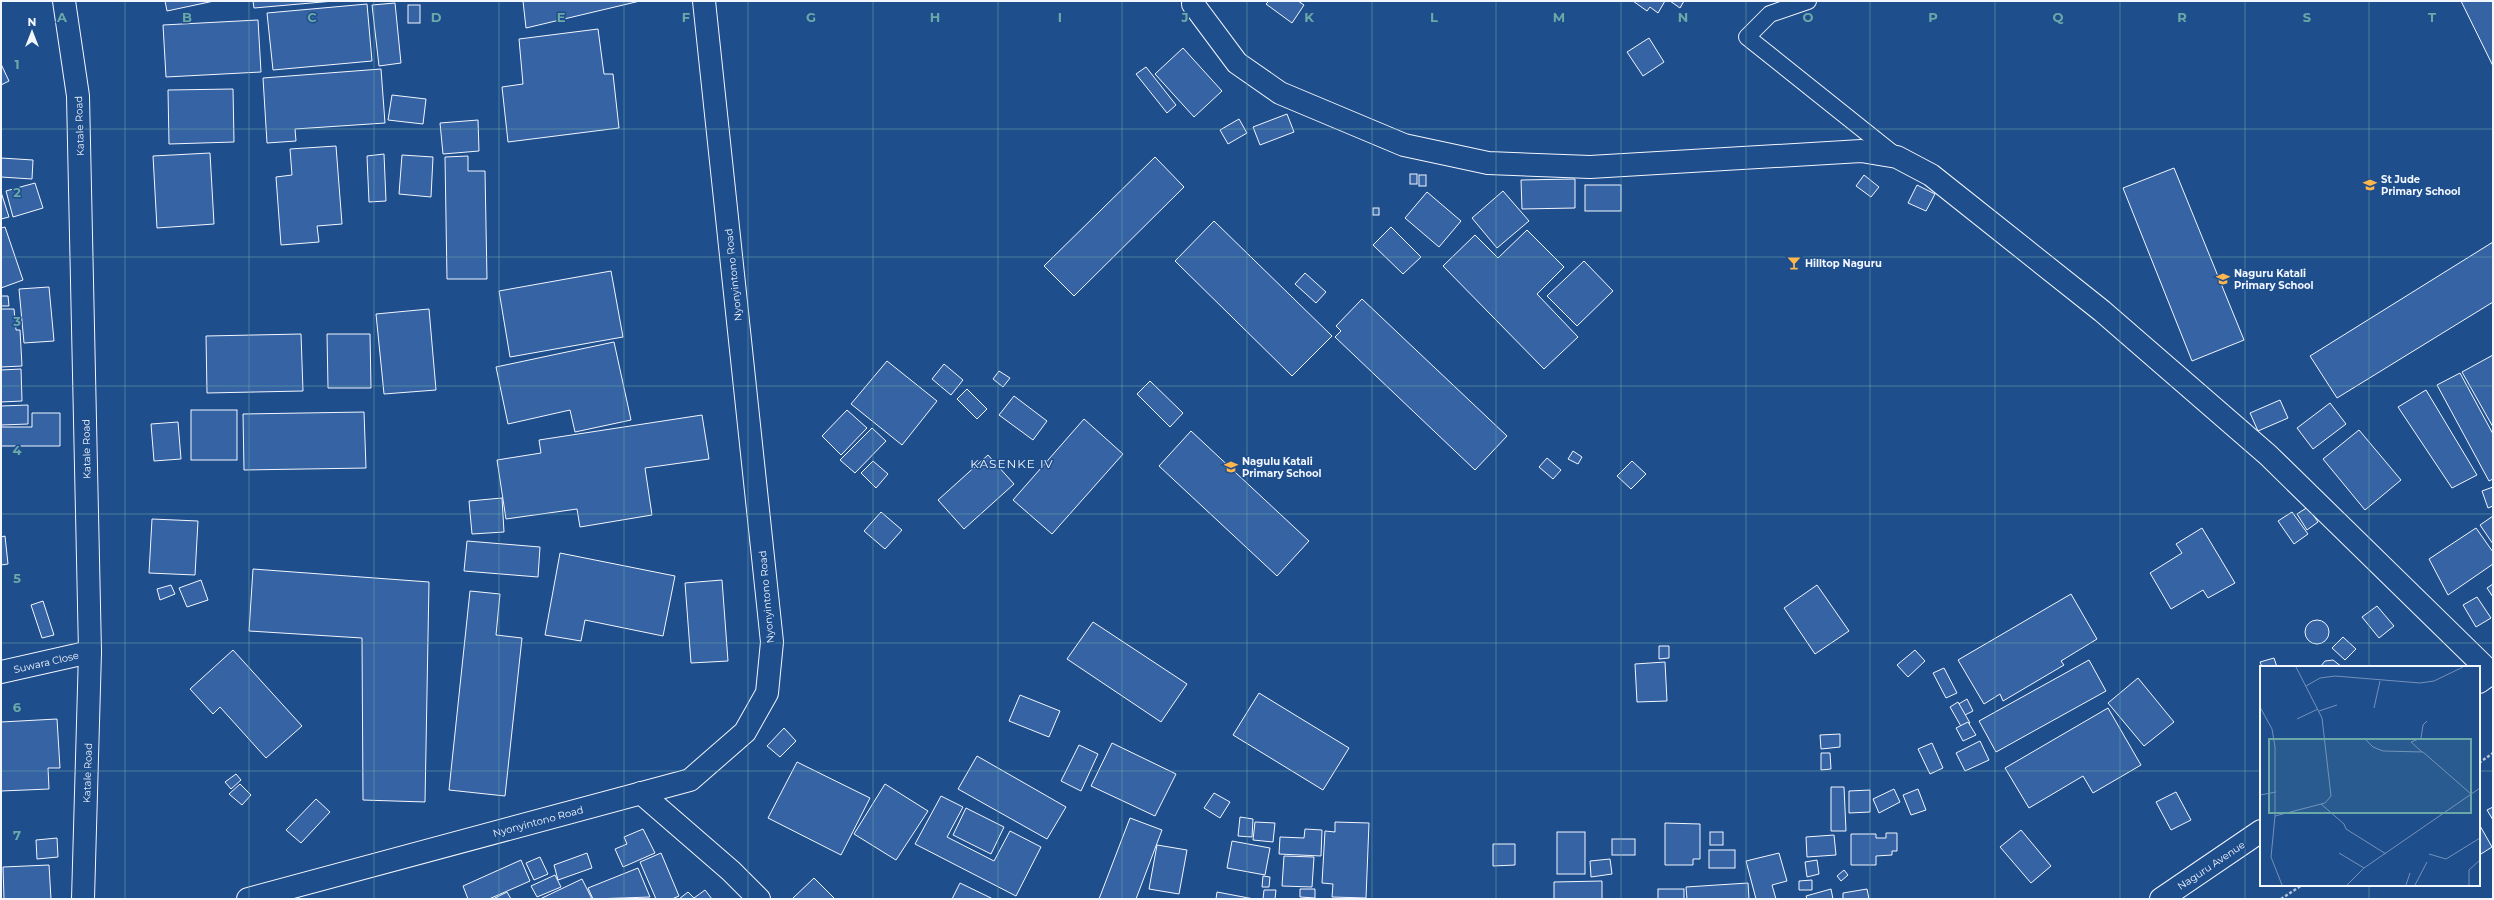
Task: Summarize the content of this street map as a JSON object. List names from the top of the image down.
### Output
{
  "streets": {
    "street": [
      "Katale Road",
      "Nyonyintono Road",
      "Suwara Close",
      "Naguru Avenue"
    ]
  },
  "crossings": [
    ["Katale Road", "Suwara Close"]
  ],
  "districts": ["KASENKE IV"],
  "places": {
    "school or university": ["St Jude Primary School", "Naguru Katali Primary School", "Nagulu Katali Primary School"],
    "bar": ["Hilltop Naguru"]
  },
  "north": "top",
  "grid": {
    "columns": [
      "A",
      "B",
      "C",
      "D",
      "E",
      "F",
      "G",
      "H",
      "I",
      "J",
      "K",
      "L",
      "M",
      "N",
      "O",
      "P",
      "Q",
      "R",
      "S",
      "T"
    ],
    "rows": [
      "1",
      "2",
      "3",
      "4",
      "5",
      "6",
      "7"
    ]
  }
}
